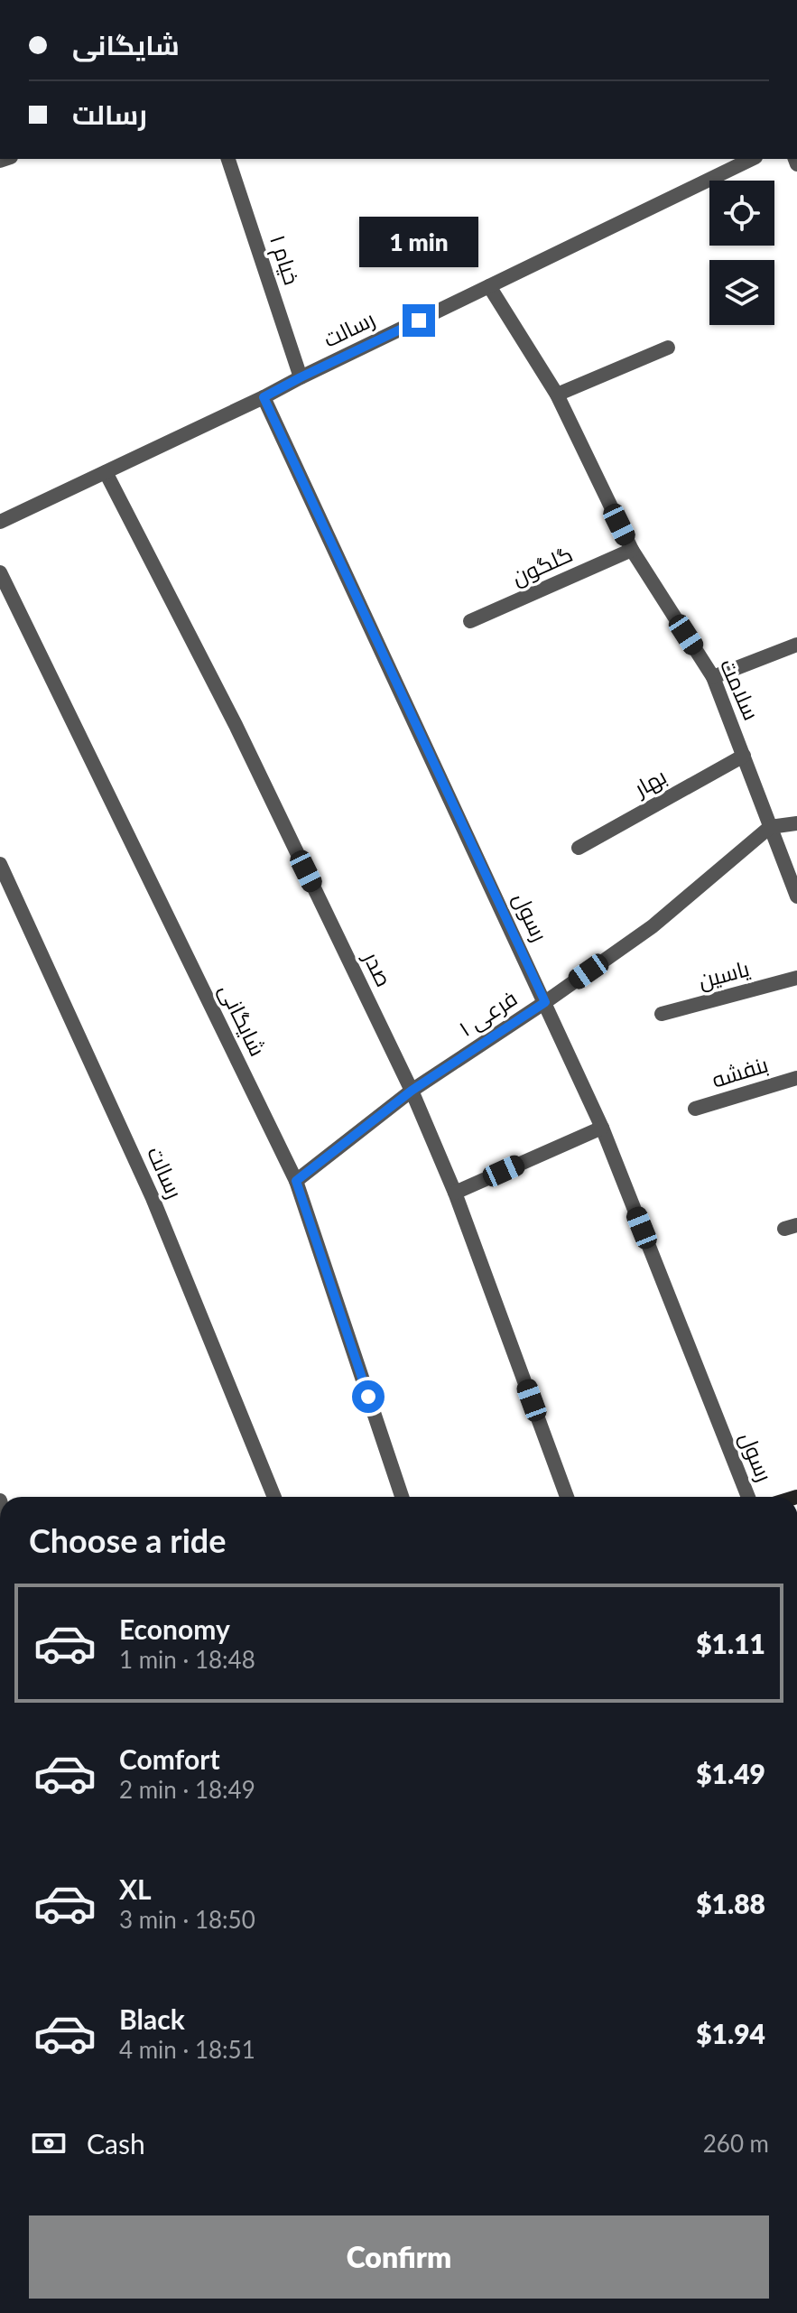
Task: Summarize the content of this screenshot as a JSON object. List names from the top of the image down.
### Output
{
  "streets": {
    "street": [
      "خیام ۱",
      "رسالت",
      "گلگون",
      "سلامت",
      "بهار",
      "رسول",
      "صدر",
      "یاسین",
      "فرعی ۱",
      "شایگانی",
      "بنفشه"
    ]
  },
  "crossings": [
    ["خیام ۱", "رسالت"],
    ["رسالت", "سلامت"],
    ["رسالت", "رسول"],
    ["رسالت", "صدر"],
    ["گلگون", "سلامت"],
    ["سلامت", "بهار"],
    ["سلامت", "فرعی ۱"],
    ["رسول", "فرعی ۱"],
    ["صدر", "فرعی ۱"],
    ["فرعی ۱", "شایگانی"]
  ],
  "page": {
    "banner": ["شایگانی", "رسالت"],
    "bubble": "1 min",
    "heading": "Choose a ride",
    "list": [
      {
        "name": "Economy",
        "note": "1 min · 18:48",
        "value": "$1.11"
      },
      {
        "name": "Comfort",
        "note": "2 min · 18:49",
        "value": "$1.49"
      },
      {
        "name": "XL",
        "note": "3 min · 18:50",
        "value": "$1.88"
      },
      {
        "name": "Black",
        "note": "4 min · 18:51",
        "value": "$1.94"
      }
    ],
    "pay": ["Cash", "260 m"],
    "buttons": "Confirm"
  }
}
